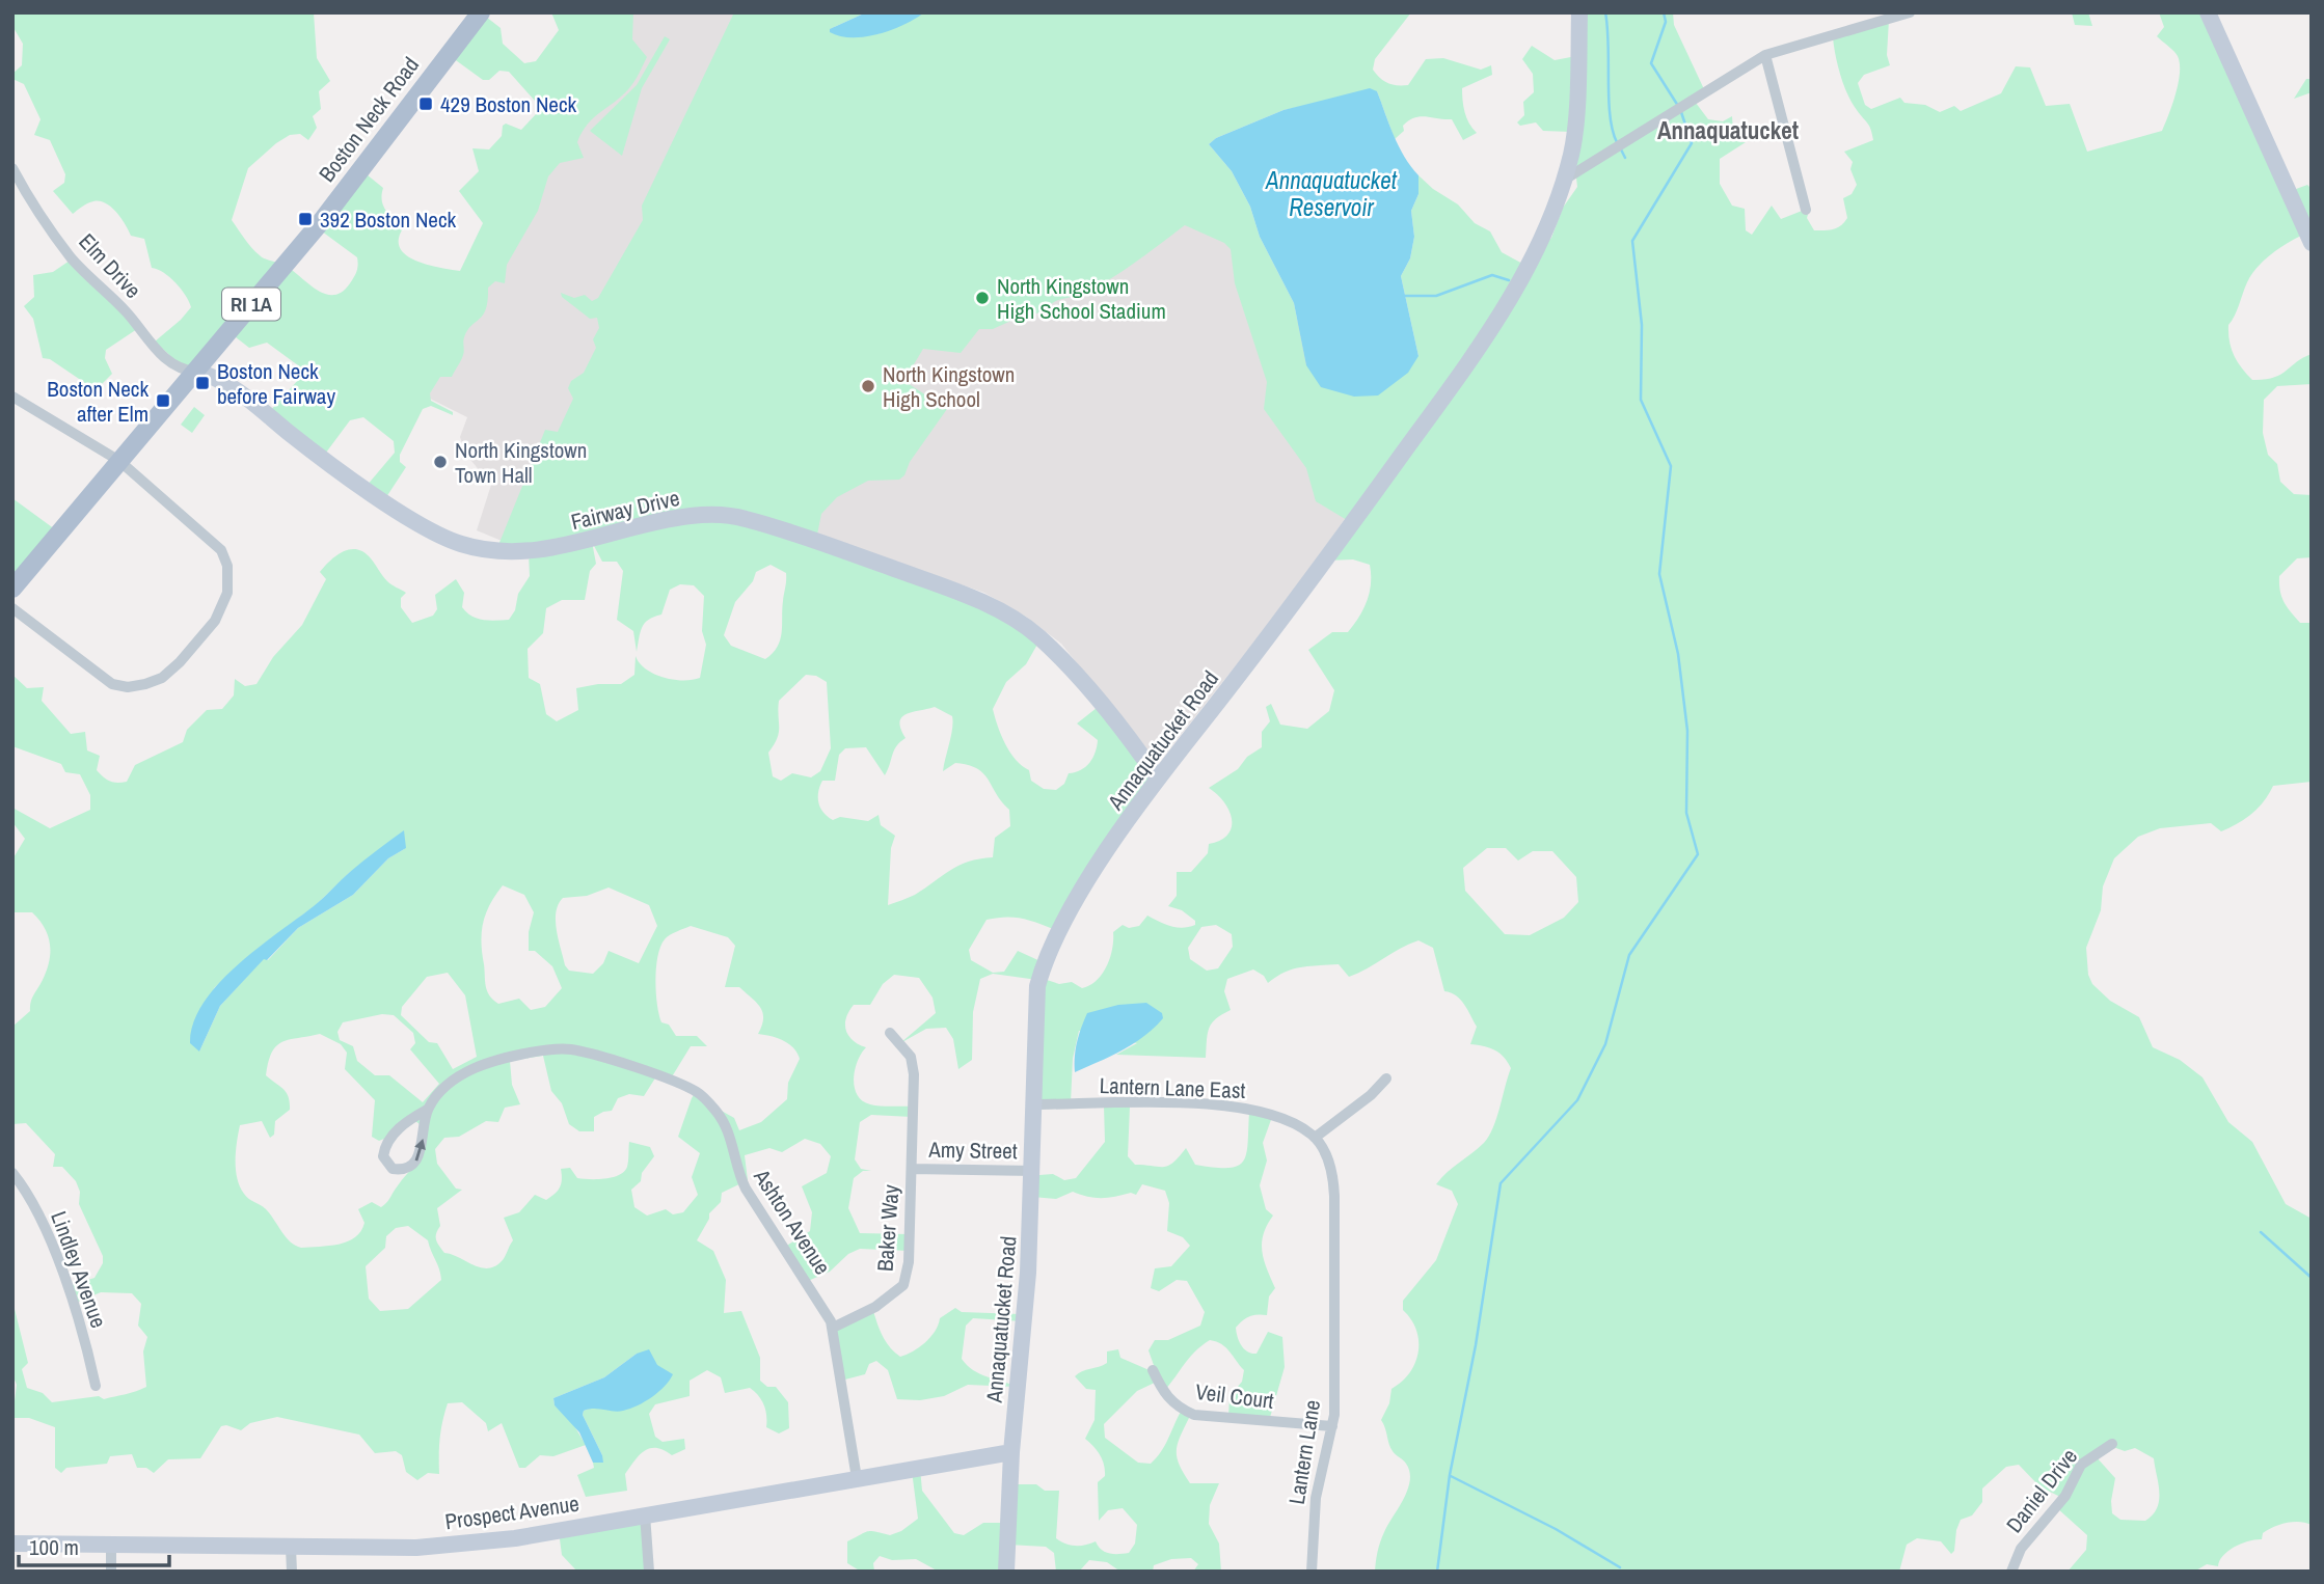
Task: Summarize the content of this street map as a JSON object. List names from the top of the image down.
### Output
{
  "streets": {
    "main road": ["Boston Neck Road", "RI 1A"],
    "street": [
      "Elm Drive",
      "Fairway Drive",
      "Annaquatucket Road",
      "Lantern Lane East",
      "Amy Street",
      "Ashton Avenue",
      "Baker Way",
      "Lindley Avenue",
      "Veil Court",
      "Lantern Lane",
      "Daniel Drive",
      "Prospect Avenue"
    ]
  },
  "crossings": [
    ["Boston Neck Road", "Elm Drive"],
    ["Boston Neck Road", "Fairway Drive"],
    ["Elm Drive", "Fairway Drive"],
    ["Fairway Drive", "Annaquatucket Road"],
    ["Annaquatucket Road", "Lantern Lane East"],
    ["Annaquatucket Road", "Amy Street"],
    ["Annaquatucket Road", "Prospect Avenue"],
    ["Lantern Lane East", "Lantern Lane"],
    ["Amy Street", "Baker Way"],
    ["Ashton Avenue", "Baker Way"],
    ["Veil Court", "Lantern Lane"]
  ],
  "districts": ["Annaquatucket"],
  "water": ["Annaquatucket Reservoir"],
  "places": {
    "transit": [
      "429 Boston Neck",
      "392 Boston Neck",
      "Boston Neck before Fairway",
      "Boston Neck after Elm"
    ],
    "other": ["North Kingstown High School Stadium", "North Kingstown High School", "North Kingstown Town Hall"]
  },
  "scale_bar": "100 m"
}
